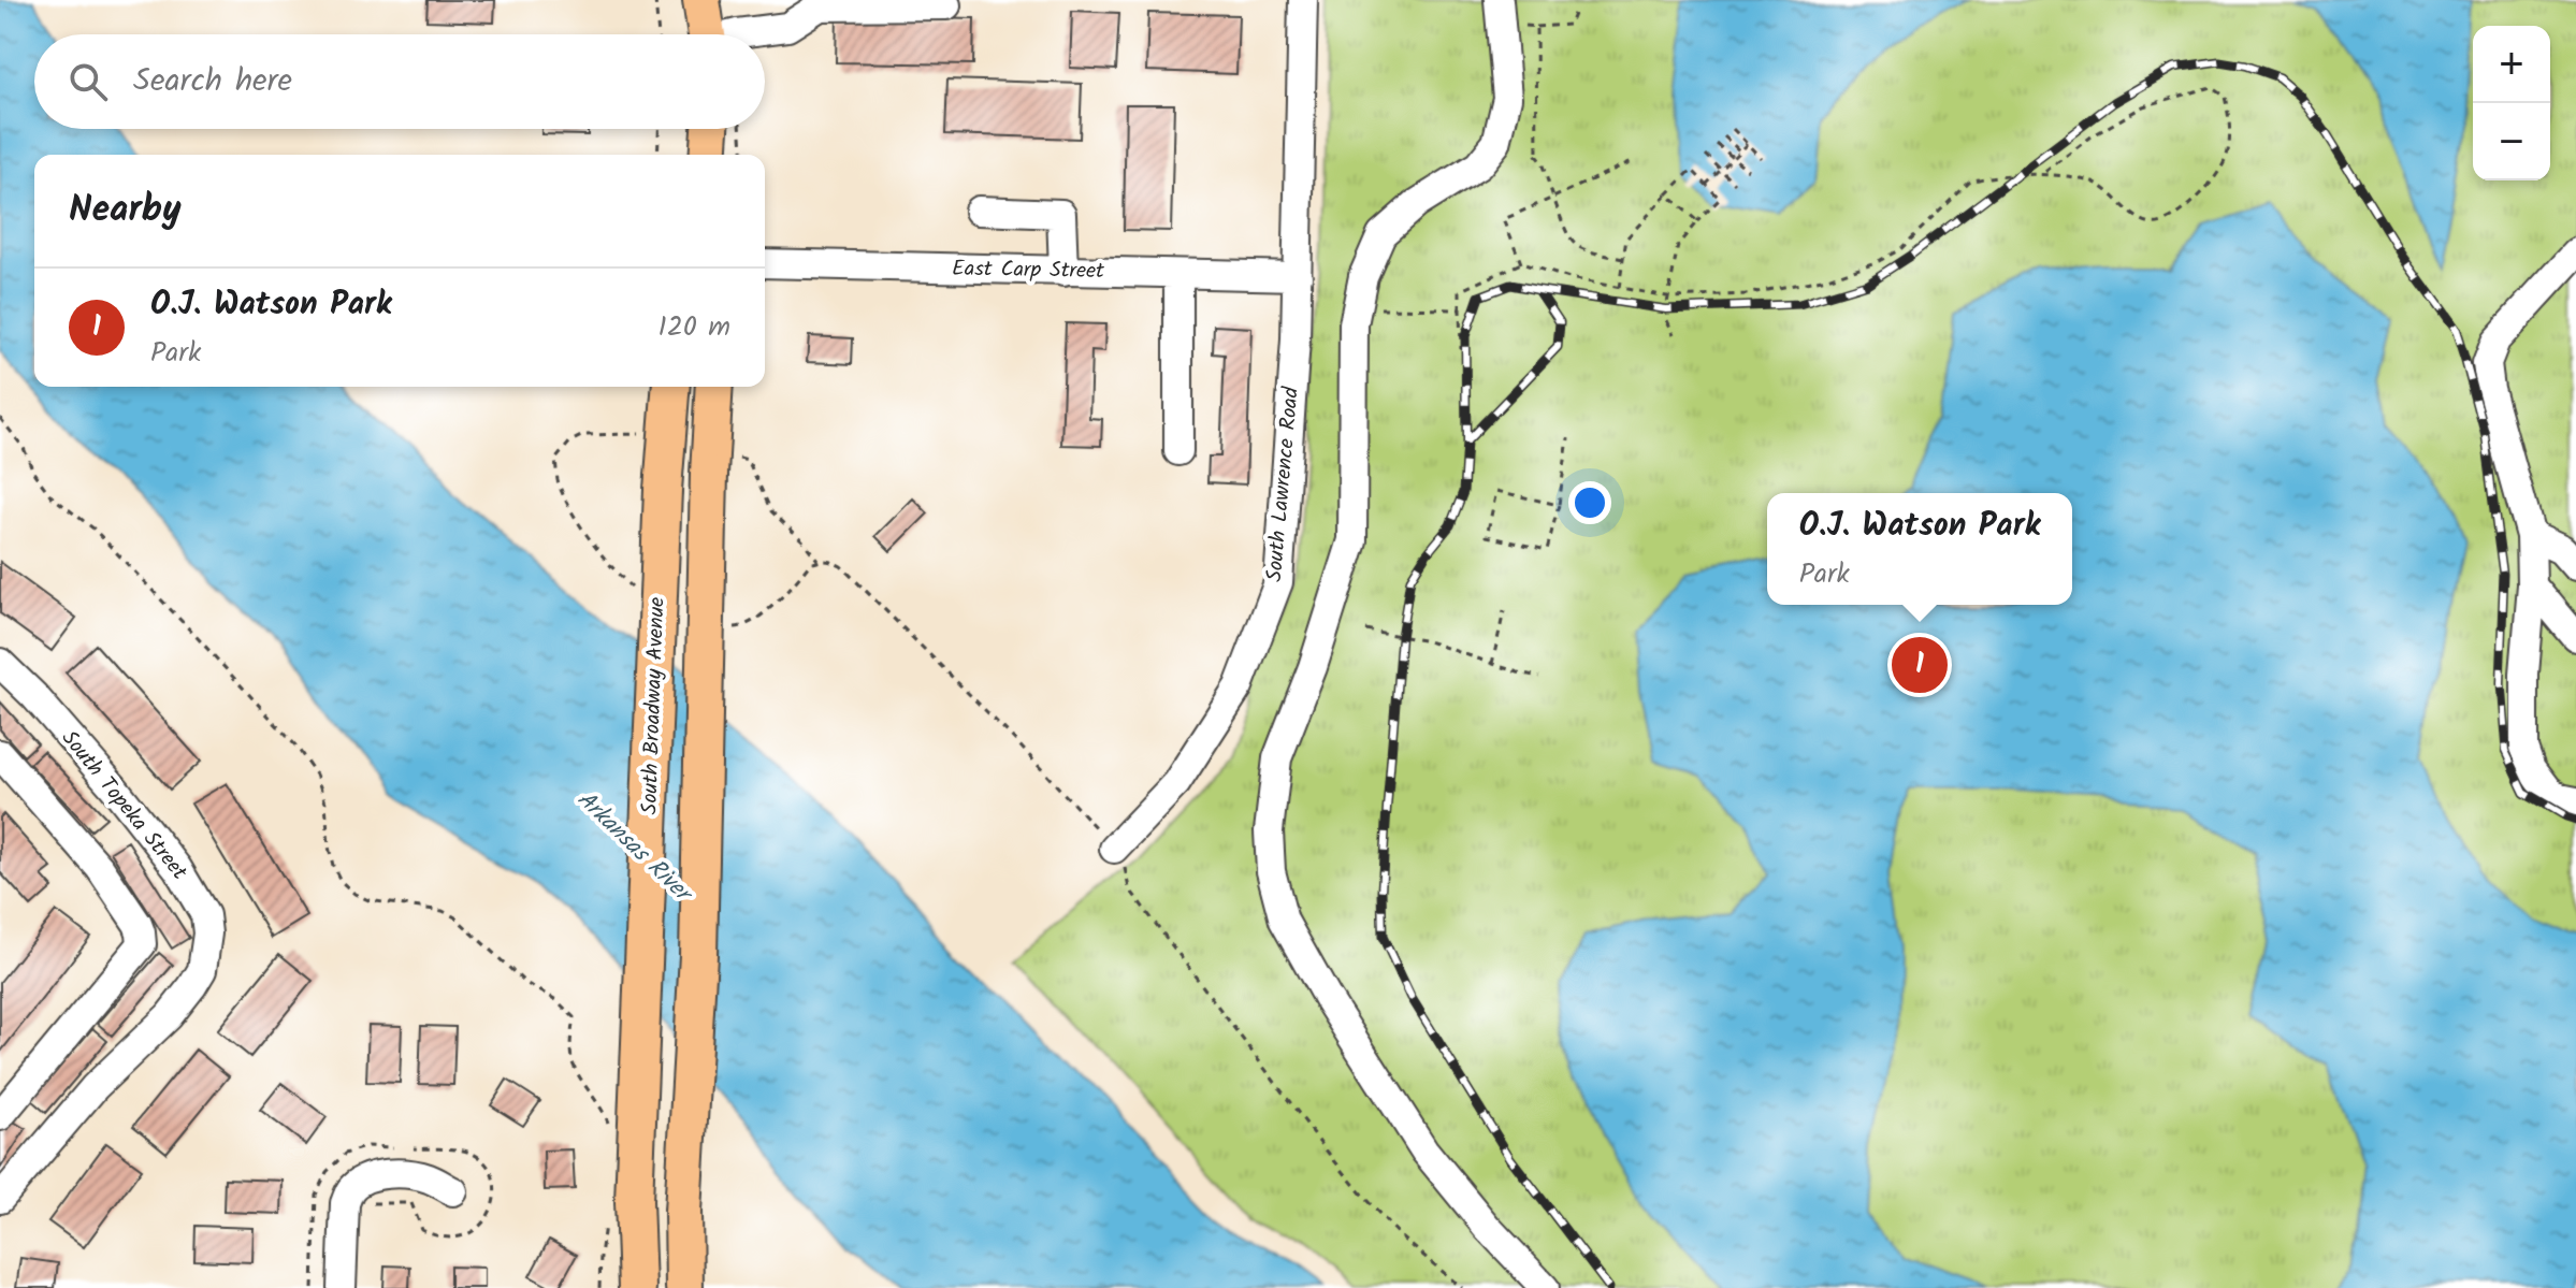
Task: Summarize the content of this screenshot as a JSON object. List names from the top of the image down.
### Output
{
  "streets": {
    "main road": ["South Broadway Avenue"],
    "street": ["East Carp Street", "South Lawrence Road", "South Topeka Street"]
  },
  "crossings": [
    ["East Carp Street", "South Lawrence Road"]
  ],
  "water": ["Arkansas River"],
  "page": {
    "map_buttons": ["+", "−"],
    "search": "Search here",
    "heading": "Nearby",
    "list": [
      {
        "mark": "1",
        "name": "O.J. Watson Park",
        "note": "Park",
        "value": "120 m"
      }
    ],
    "popup": ["O.J. Watson Park", "Park"],
    "pins": "1"
  }
}
